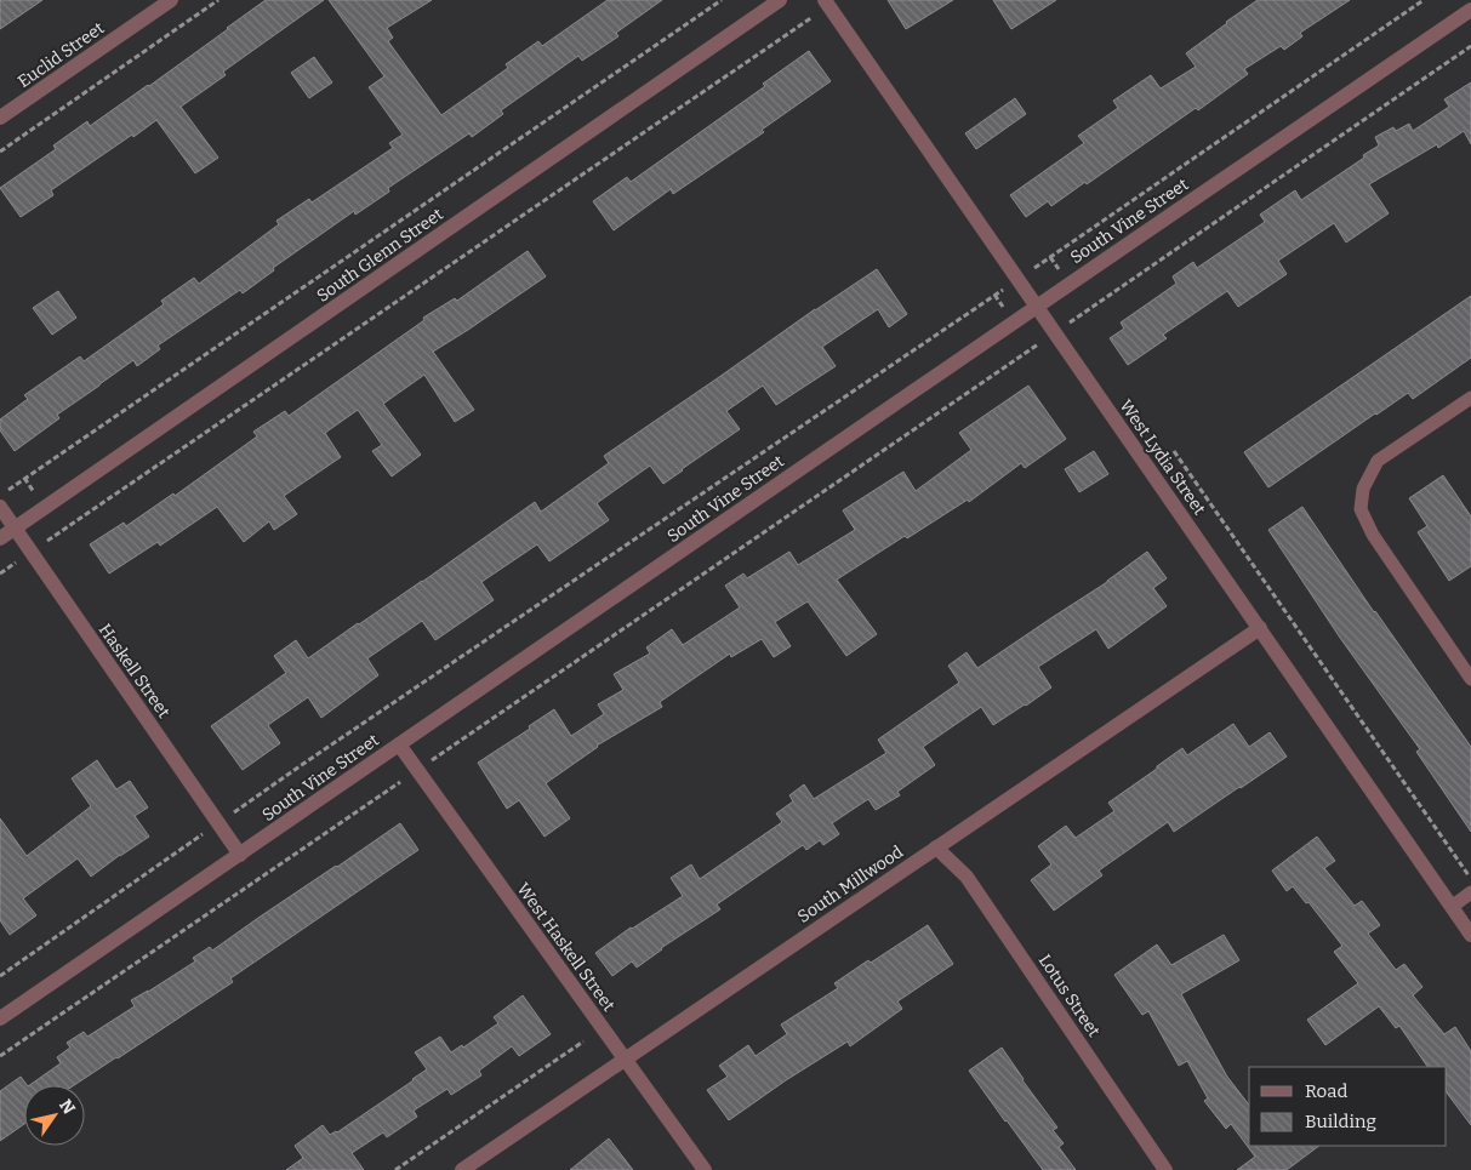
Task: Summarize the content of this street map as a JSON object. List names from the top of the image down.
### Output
{
  "streets": {
    "street": [
      "Euclid Street",
      "South Vine Street",
      "South Glenn Street",
      "West Lydia Street",
      "Haskell Street",
      "South Millwood",
      "West Haskell Street",
      "Lotus Street"
    ]
  },
  "crossings": [
    ["South Vine Street", "West Lydia Street"],
    ["South Vine Street", "Haskell Street"],
    ["South Vine Street", "West Haskell Street"],
    ["South Glenn Street", "Haskell Street"],
    ["West Lydia Street", "South Millwood"],
    ["South Millwood", "West Haskell Street"],
    ["South Millwood", "Lotus Street"]
  ],
  "legend": ["Road", "Building"],
  "north": "top right"
}
